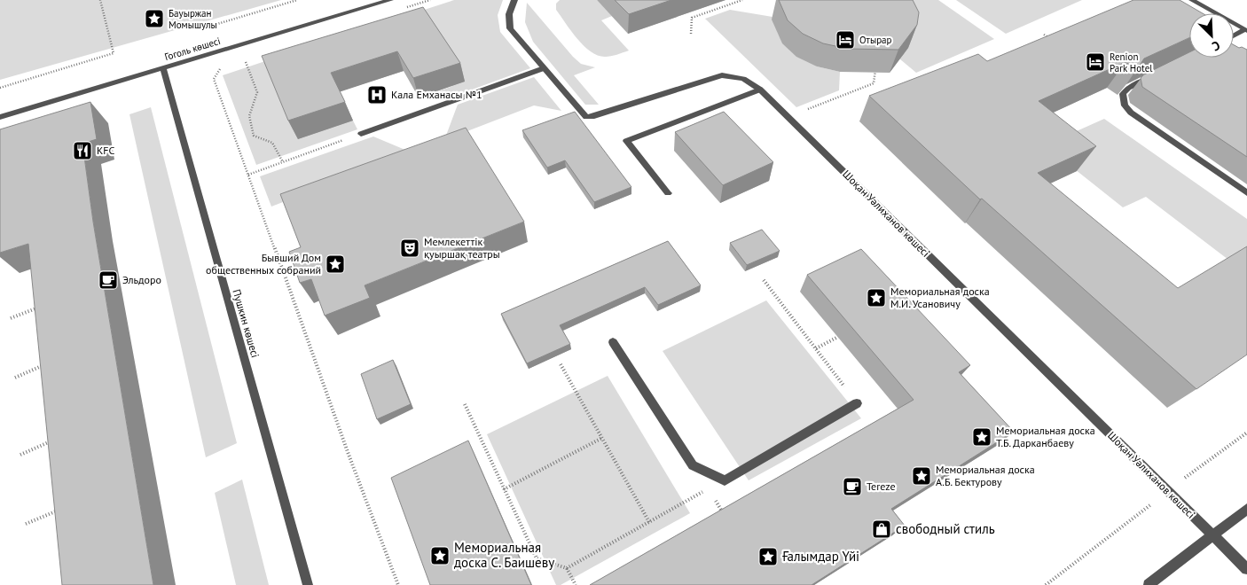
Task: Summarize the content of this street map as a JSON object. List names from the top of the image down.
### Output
{
  "streets": {
    "street": ["Гоголь көшесі", "Шоқан Уәлиханов көшесі", "Пушкин көшесі"]
  },
  "crossings": [
    ["Гоголь көшесі", "Пушкин көшесі"]
  ],
  "places": {
    "place": [
      "Бауыржан Момышулы",
      "Бывший Дом общественных собраний",
      "Мемориальная доска М.И. Усановичу",
      "Мемориальная доска Т.Б. Дарканбаеву",
      "Мемориальная доска А.Б. Бектурову",
      "Мемориальная доска С. Баишеву",
      "Ғалымдар Үйі"
    ],
    "hotel": ["Отырар", "Renion Park Hotel"],
    "hospital": ["Кала Eмханасы №1"],
    "restaurant": ["KFC"],
    "theatre": ["Мемлекеттік қуыршақ театры"],
    "cafe": ["Эльдоро", "Tereze"],
    "shop": ["свободный стиль"]
  },
  "north": "bottom right"
}
